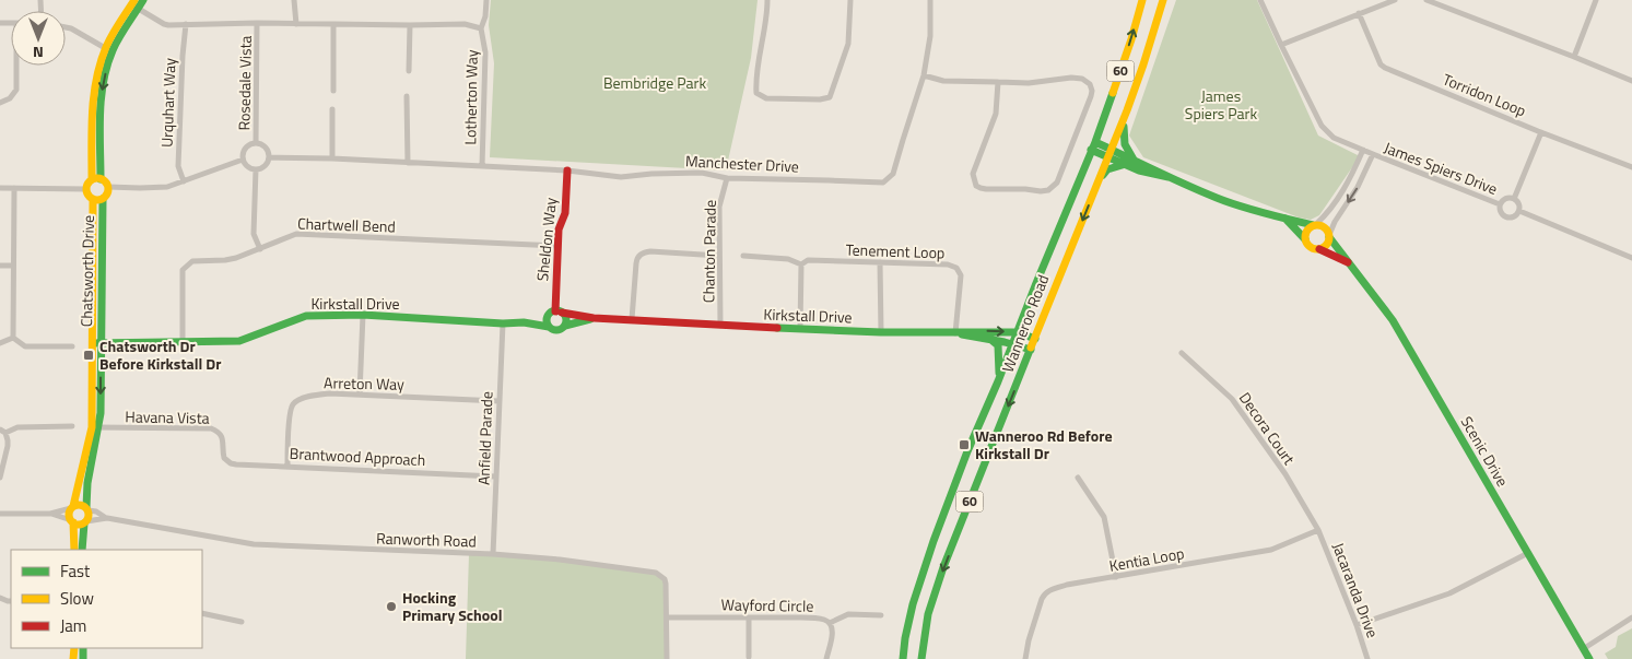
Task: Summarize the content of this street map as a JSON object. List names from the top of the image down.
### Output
{
  "streets": {
    "main road": [
      "60",
      "Sheldon Way",
      "Chatsworth Drive",
      "Kirkstall Drive",
      "Wanneroo Road",
      "Scenic Drive"
    ],
    "street": [
      "Rosedale Vista",
      "Torridon Loop",
      "Lotherton Way",
      "Urquhart Way",
      "Manchester Drive",
      "James Spiers Drive",
      "Chartwell Bend",
      "Chanton Parade",
      "Tenement Loop",
      "Arreton Way",
      "Havana Vista",
      "Decora Court",
      "Anfield Parade",
      "Brantwood Approach",
      "Ranworth Road",
      "Kentia Loop",
      "Jacaranda Drive",
      "Wayford Circle"
    ]
  },
  "crossings": [
    ["Rosedale Vista", "Lotherton Way"],
    ["Rosedale Vista", "Manchester Drive"],
    ["Lotherton Way", "Urquhart Way"],
    ["Lotherton Way", "Manchester Drive"],
    ["Manchester Drive", "Sheldon Way"],
    ["Manchester Drive", "Chanton Parade"],
    ["James Spiers Drive", "Scenic Drive"],
    ["Chartwell Bend", "Sheldon Way"],
    ["Chartwell Bend", "Kirkstall Drive"],
    ["Sheldon Way", "Kirkstall Drive"],
    ["Chanton Parade", "Kirkstall Drive"],
    ["Tenement Loop", "Kirkstall Drive"],
    ["Chatsworth Drive", "Kirkstall Drive"],
    ["Chatsworth Drive", "Havana Vista"],
    ["Chatsworth Drive", "Ranworth Road"],
    ["Kirkstall Drive", "Wanneroo Road"],
    ["Kirkstall Drive", "Anfield Parade"],
    ["Arreton Way", "Anfield Parade"],
    ["Arreton Way", "Brantwood Approach"],
    ["Havana Vista", "Brantwood Approach"],
    ["Decora Court", "Kentia Loop"],
    ["Decora Court", "Jacaranda Drive"],
    ["Anfield Parade", "Brantwood Approach"],
    ["Anfield Parade", "Ranworth Road"],
    ["Ranworth Road", "Wayford Circle"],
    ["Kentia Loop", "Jacaranda Drive"]
  ],
  "parks": ["Bembridge Park", "James Spiers Park"],
  "places": {
    "transit": ["Chatsworth Dr Before Kirkstall Dr", "Wanneroo Rd Before Kirkstall Dr"],
    "other": ["Hocking Primary School"]
  },
  "legend": ["Fast", "Slow", "Jam"],
  "north": "bottom"
}
